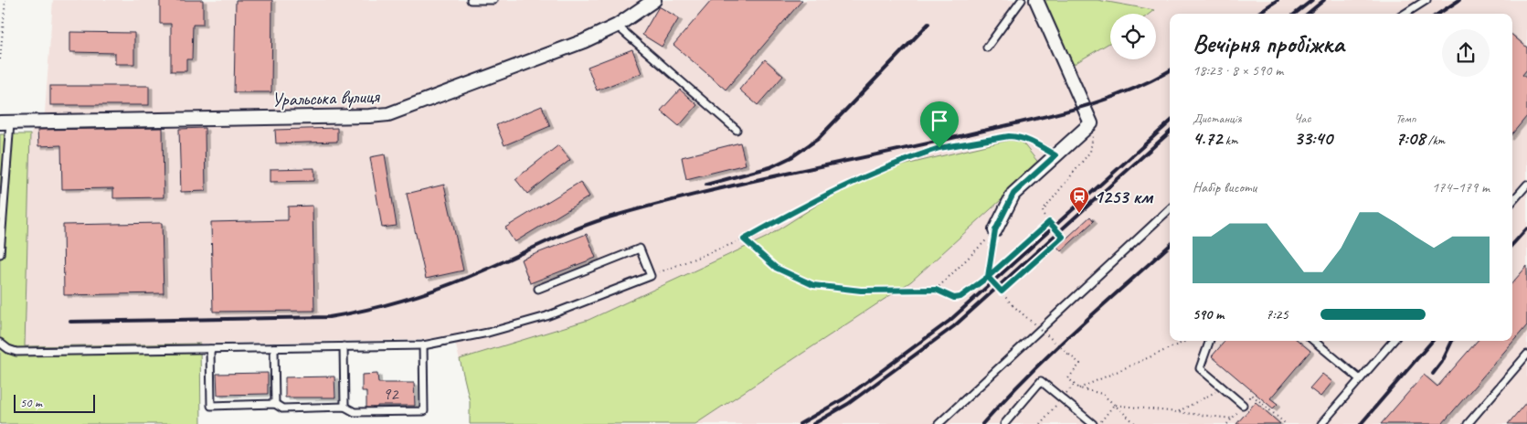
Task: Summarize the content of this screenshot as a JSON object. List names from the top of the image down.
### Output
{
  "streets": {
    "street": ["Уральська вулиця"]
  },
  "places": {
    "station": ["1253 км"]
  },
  "house_numbers": ["92"],
  "scale_bar": "50 m",
  "page": {
    "heading": ["Вечірня пробіжка", "18:23 · 8 × 590 m"],
    "stats": [
      ["Дистанція", "4.72 km"],
      ["Час", "33:40"],
      ["Темп", "7:08 /km"]
    ],
    "chart": ["Набір висоти", "174–179 m"],
    "list": [
      {
        "name": "590 m",
        "note": "7:25"
      }
    ],
    "scale": "50 m"
  }
}
